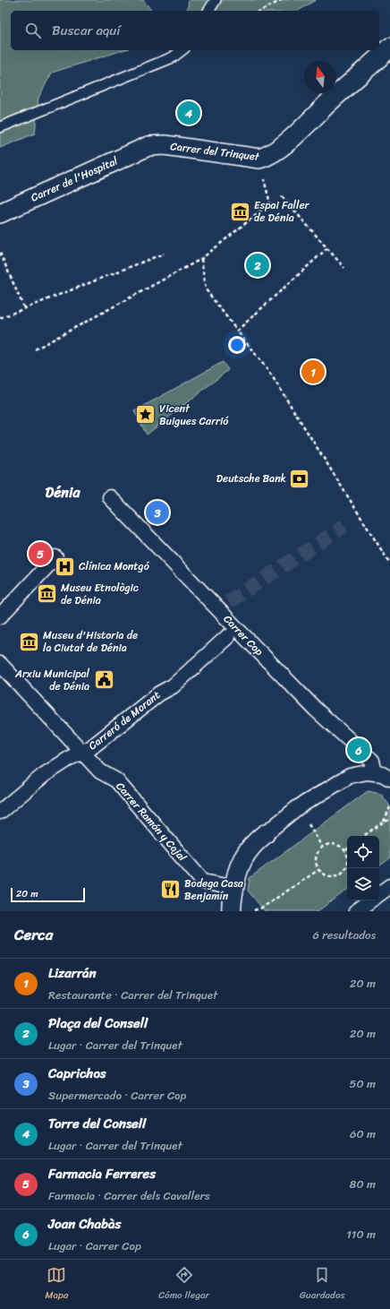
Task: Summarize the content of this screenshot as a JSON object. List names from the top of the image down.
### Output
{
  "streets": {
    "street": [
      "Carrer del Trinquet",
      "Carrer de l'Hospital",
      "Carrer Cop",
      "Carreró de Morant",
      "Carrer Ramón y Cajal"
    ]
  },
  "crossings": [
    ["Carrer del Trinquet", "Carrer de l'Hospital"],
    ["Carreró de Morant", "Carrer Ramón y Cajal"]
  ],
  "districts": ["Dénia"],
  "places": {
    "museum": ["Espai Faller de Dénia", "Museu Etnològic de Dénia", "Museu d'Historia de la Ciutat de Dénia"],
    "place": ["Vicent Buigues Carrió"],
    "bank": ["Deutsche Bank"],
    "hospital": ["Clínica Montgó"],
    "public building": ["Arxiu Municipal de Dénia"],
    "restaurant": ["Bodega Casa Benjamín"]
  },
  "scale_bar": "20 m",
  "north": "top",
  "page": {
    "search": "Buscar aquí",
    "pins": [
      "4",
      "2",
      "1",
      "3",
      "5",
      "6"
    ],
    "scale": "20 m",
    "heading": ["Cerca", "6 resultados"],
    "list": [
      {
        "mark": "1",
        "name": "Lizarrán",
        "note": "Restaurante · Carrer del Trinquet",
        "value": "20 m"
      },
      {
        "mark": "2",
        "name": "Plaça del Consell",
        "note": "Lugar · Carrer del Trinquet",
        "value": "20 m"
      },
      {
        "mark": "3",
        "name": "Caprichos",
        "note": "Supermercado · Carrer Cop",
        "value": "50 m"
      },
      {
        "mark": "4",
        "name": "Torre del Consell",
        "note": "Lugar · Carrer del Trinquet",
        "value": "60 m"
      },
      {
        "mark": "5",
        "name": "Farmacia Ferreres",
        "note": "Farmacia · Carrer dels Cavallers",
        "value": "80 m"
      },
      {
        "mark": "6",
        "name": "Joan Chabàs",
        "note": "Lugar · Carrer Cop",
        "value": "110 m"
      }
    ],
    "nav": ["Mapa", "Cómo llegar", "Guardados"]
  }
}
